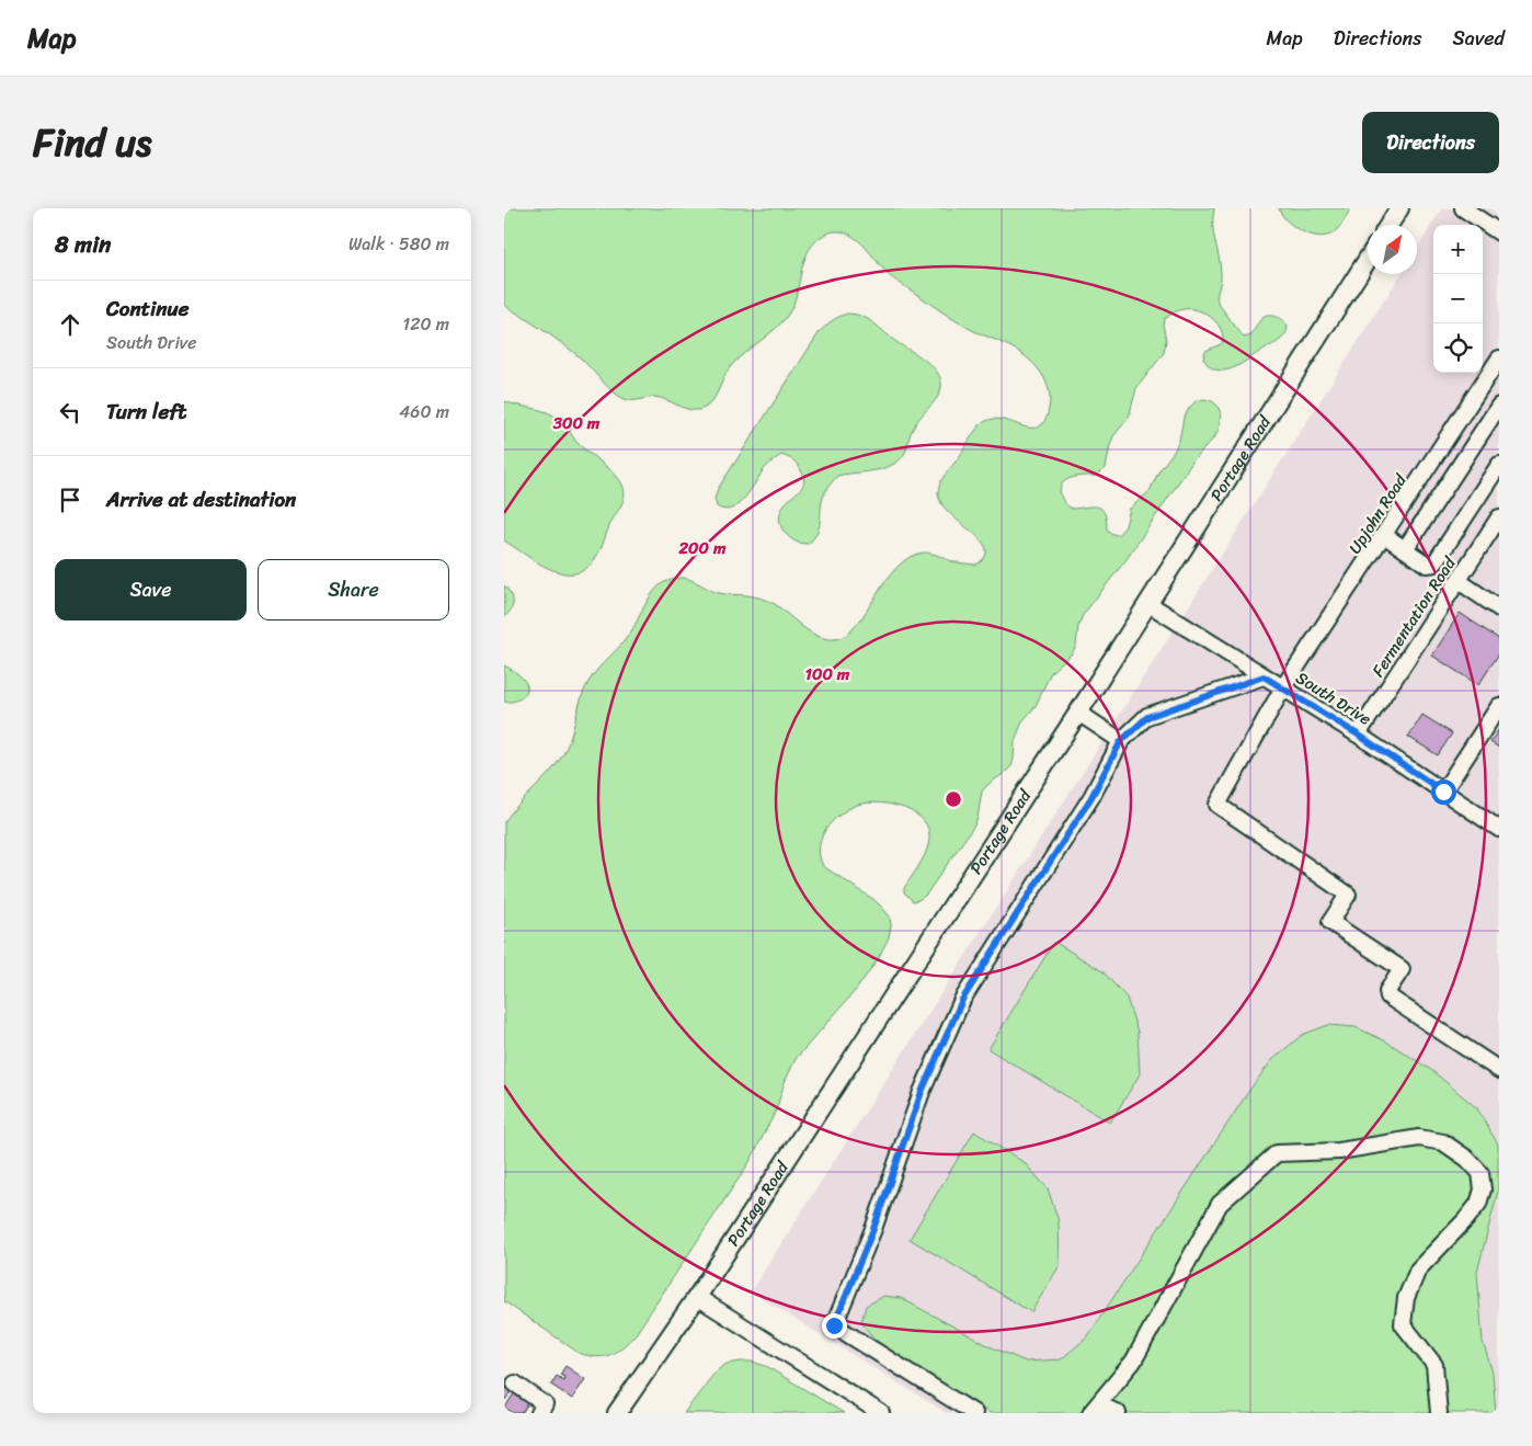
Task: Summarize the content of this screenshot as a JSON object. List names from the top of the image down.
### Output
{
  "streets": {
    "main road": ["Portage Road"],
    "street": ["Upjohn Road", "Fermentation Road", "South Drive"]
  },
  "crossings": [
    ["Portage Road", "South Drive"],
    ["Upjohn Road", "South Drive"],
    ["Fermentation Road", "South Drive"]
  ],
  "north": "top right",
  "page": {
    "header": "Map",
    "nav": ["Map", "Directions", "Saved"],
    "title": "Find us",
    "buttons": [
      "Directions",
      ["Save", "Share"]
    ],
    "heading": ["8 min", "Walk · 580 m"],
    "map_buttons": ["+", "−"],
    "list": [
      ["Continue", "South Drive", "120 m"],
      ["Turn left", "460 m"],
      "Arrive at destination"
    ]
  },
  "rings": ["300 m", "200 m", "100 m"]
}
